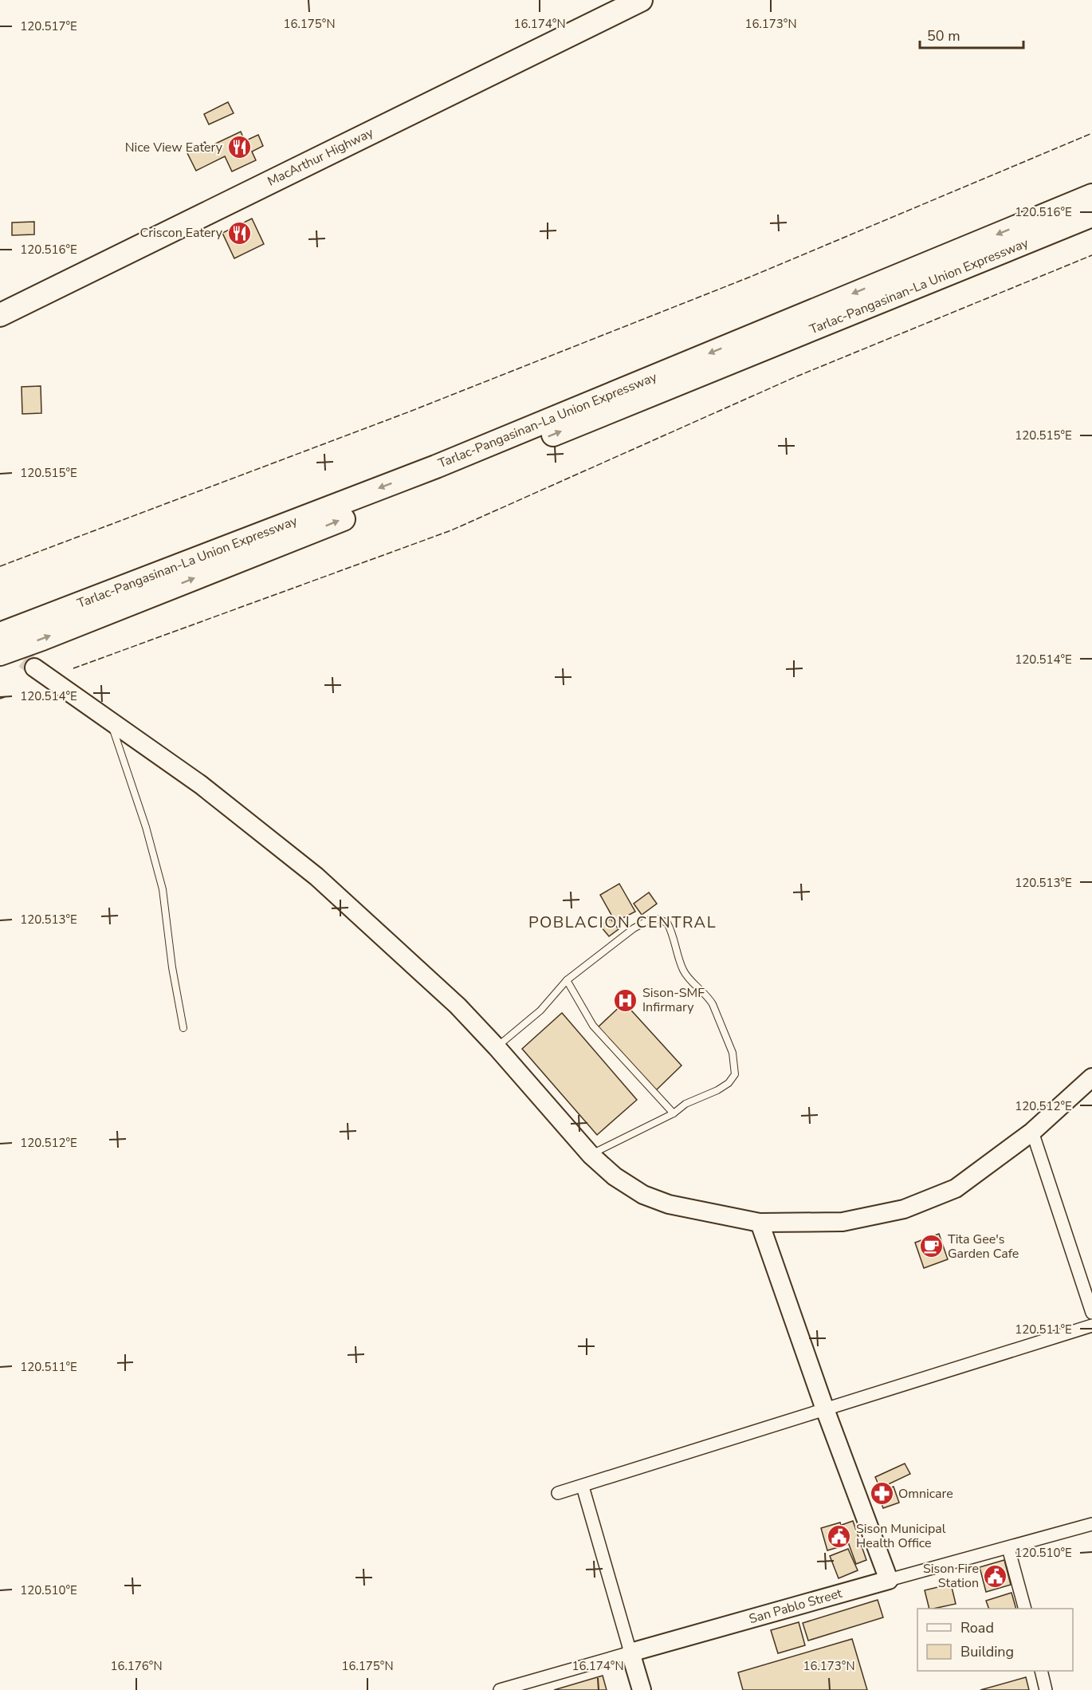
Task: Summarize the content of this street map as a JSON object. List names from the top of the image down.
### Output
{
  "streets": {
    "highway": ["MacArthur Highway", "Tarlac-Pangasinan-La Union Expressway"],
    "street": ["San Pablo Street"]
  },
  "districts": ["POBLACION CENTRAL"],
  "places": {
    "restaurant": ["Nice View Eatery", "Criscon Eatery"],
    "hospital": ["Sison-SMF Infirmary"],
    "cafe": ["Tita Gee's Garden Cafe"],
    "pharmacy": ["Omnicare"],
    "public building": ["Sison Municipal Health Office", "Sison Fire Station"]
  },
  "legend": ["Road", "Building"],
  "scale_bar": "50 m",
  "coordinates": [
    "16.175°N",
    "16.174°N",
    "16.173°N",
    "120.517°E",
    "120.516°E",
    "120.515°E",
    "120.514°E",
    "120.513°E",
    "120.512°E",
    "120.511°E",
    "120.510°E",
    "16.176°N"
  ]
}
